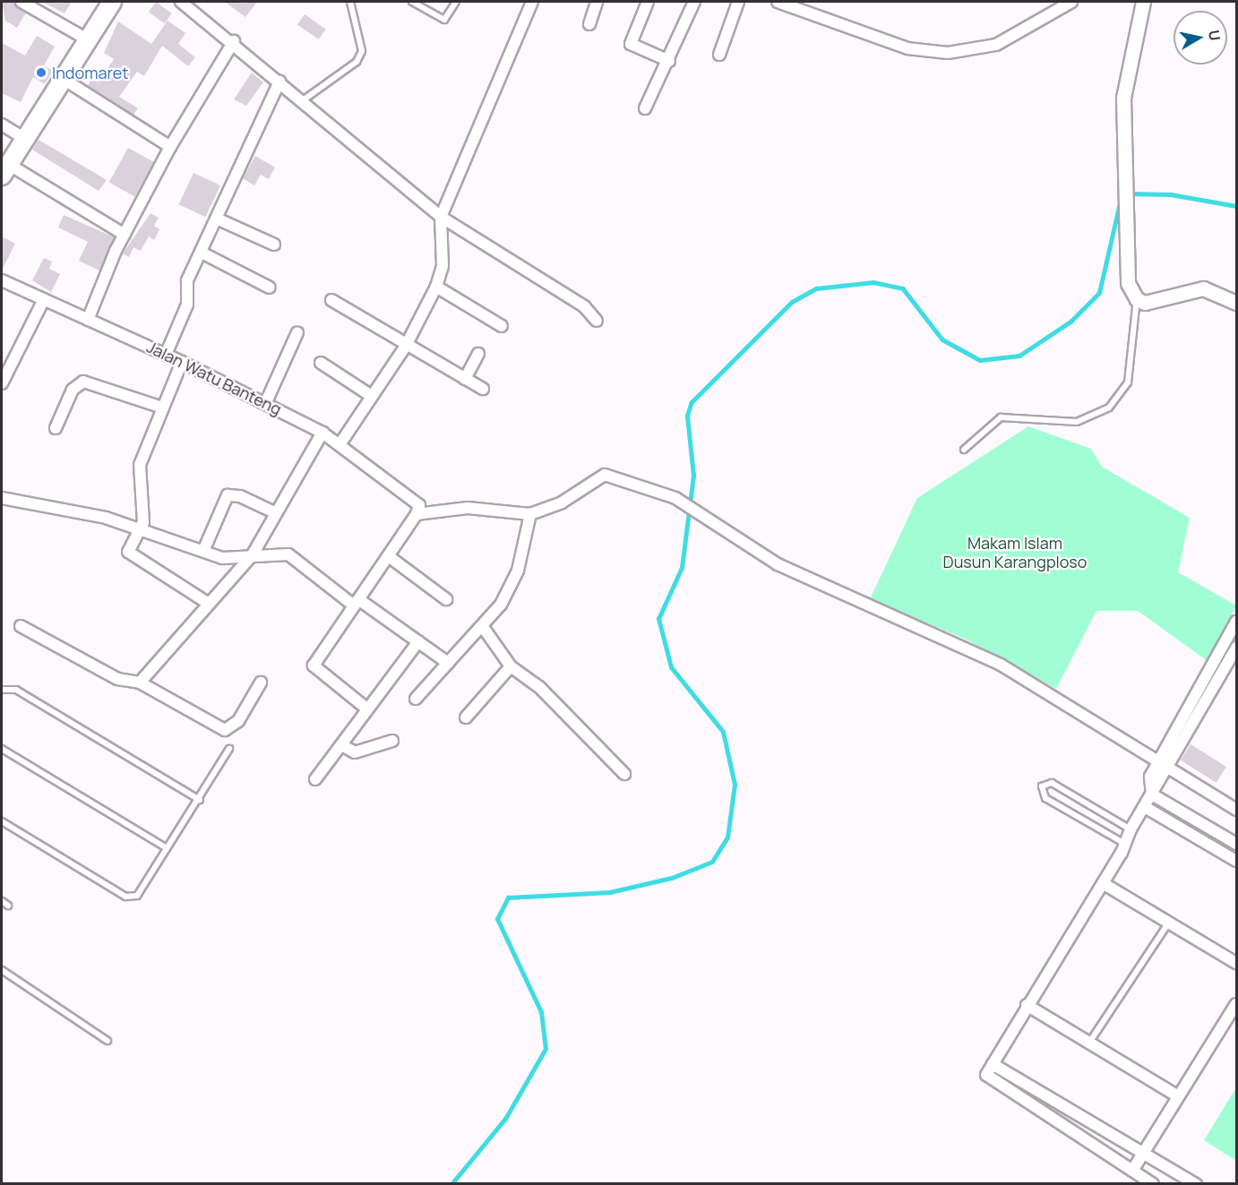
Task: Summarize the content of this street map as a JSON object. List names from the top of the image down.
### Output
{
  "streets": {
    "street": ["Jalan Watu Banteng"]
  },
  "parks": ["Makam Islam Dusun Karangploso"],
  "places": ["Indomaret"],
  "north": "right"
}
